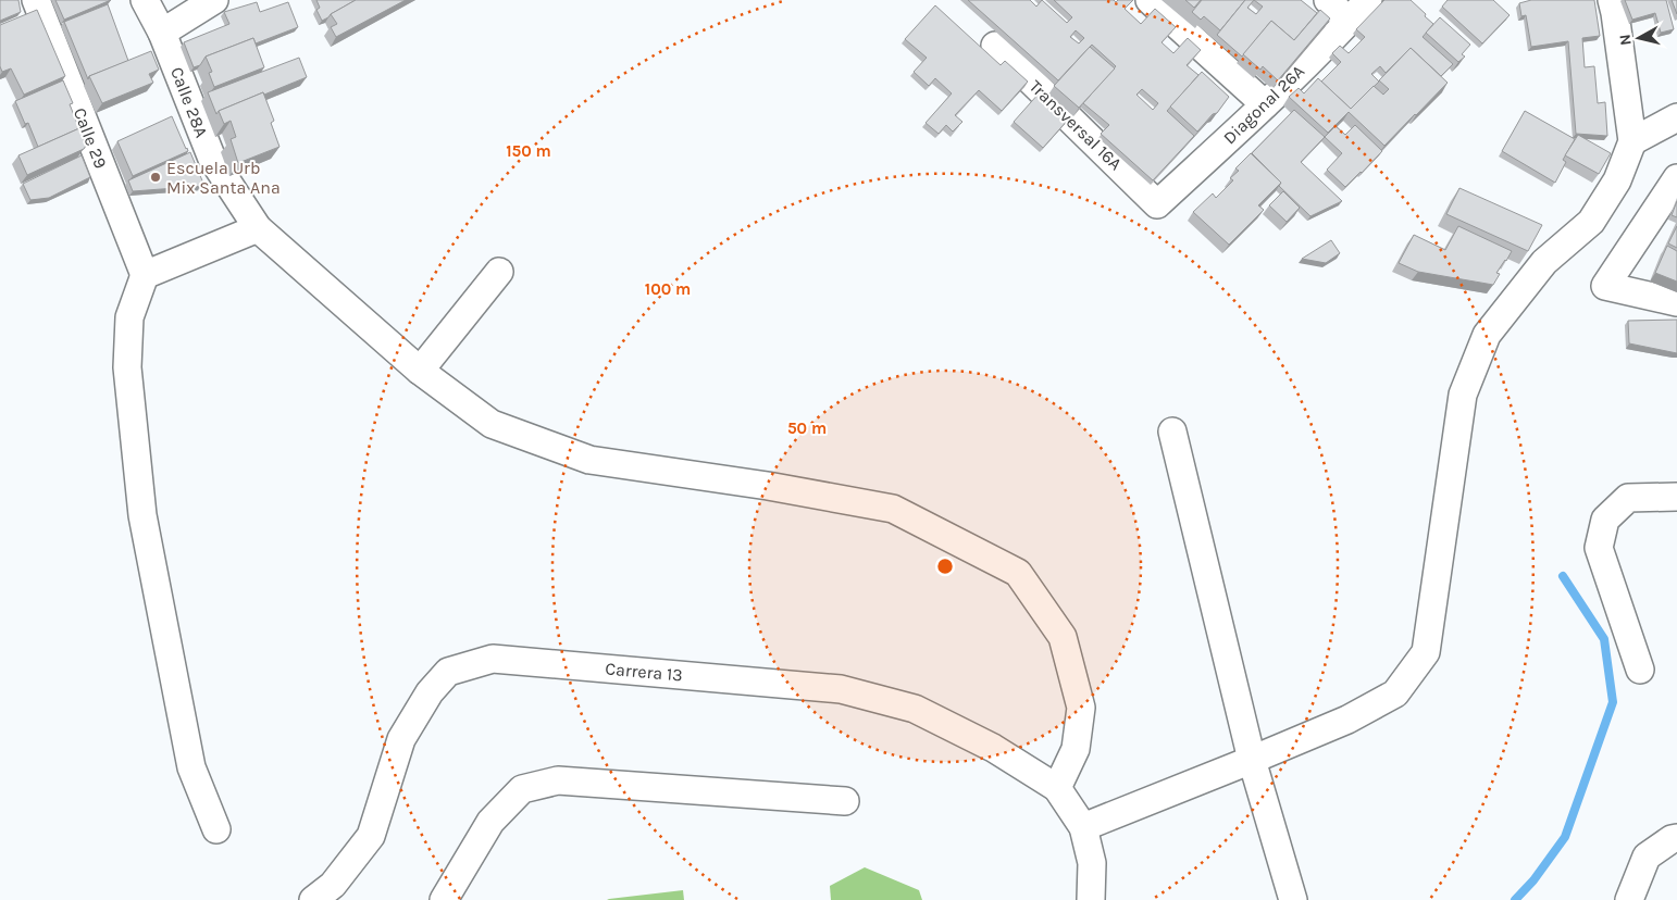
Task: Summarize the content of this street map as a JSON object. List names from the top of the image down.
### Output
{
  "streets": {
    "street": [
      "Calle 28A",
      "Diagonal 26A",
      "Transversal 16A",
      "Calle 29",
      "Carrera 13"
    ]
  },
  "crossings": [
    ["Calle 28A", "Carrera 13"],
    ["Diagonal 26A", "Transversal 16A"]
  ],
  "places": ["Escuela Urb Mix Santa Ana"],
  "north": "left",
  "rings": ["150 m", "100 m", "50 m"]
}
